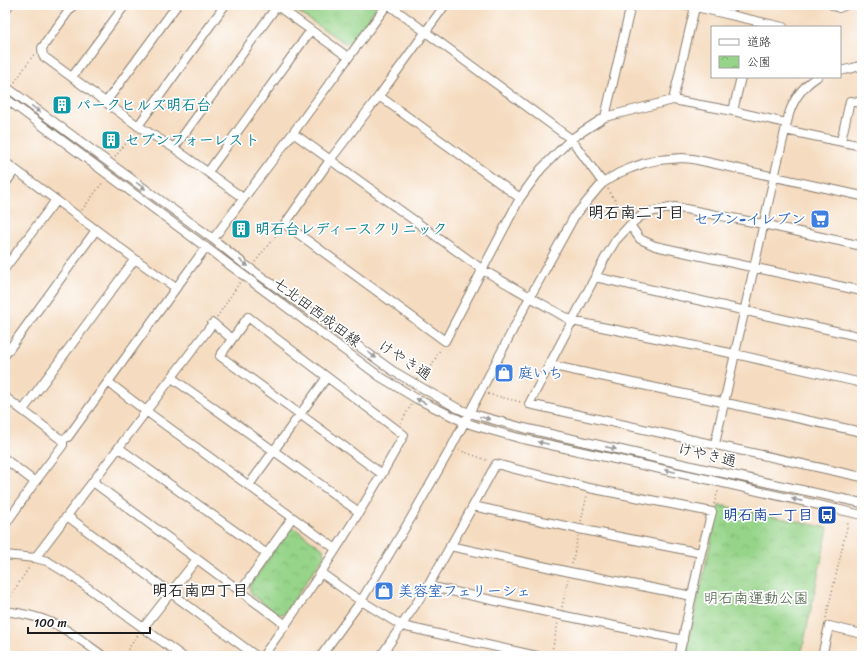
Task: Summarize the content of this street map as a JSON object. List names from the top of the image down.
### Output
{
  "streets": {
    "street": ["七北田西成田線", "けやき通"]
  },
  "districts": ["明石南二丁目", "明石南四丁目"],
  "parks": ["明石南運動公園"],
  "places": {
    "building": ["パークヒルズ明石台", "セブンフォーレスト", "明石台レディースクリニック"],
    "supermarket": ["セブン-イレブン"],
    "shop": ["庭いち", "美容室フェリーシェ"],
    "bus stop": ["明石南一丁目"]
  },
  "legend": ["道路", "公園"],
  "scale_bar": "100 m"
}
